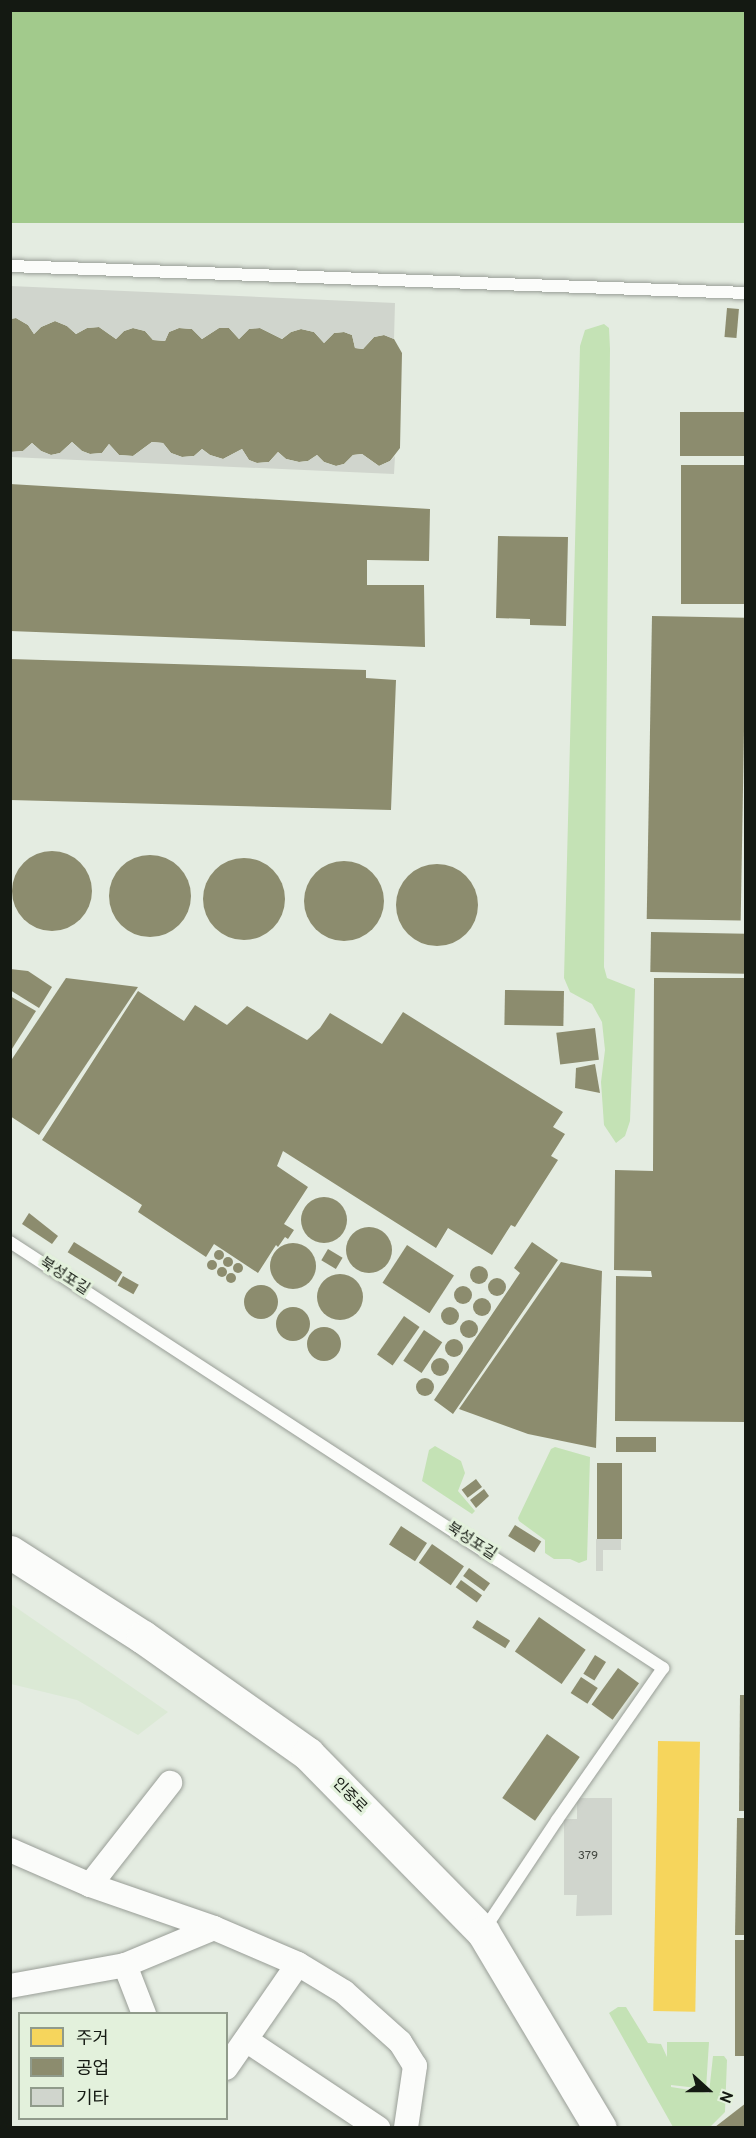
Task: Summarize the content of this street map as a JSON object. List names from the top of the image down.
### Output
{
  "streets": {
    "main road": ["인중로"],
    "lane": ["북성포길"]
  },
  "crossings": [
    ["북성포길", "인중로"]
  ],
  "house_numbers": ["379"],
  "legend": ["주거", "공업", "기타"],
  "north": "right"
}
